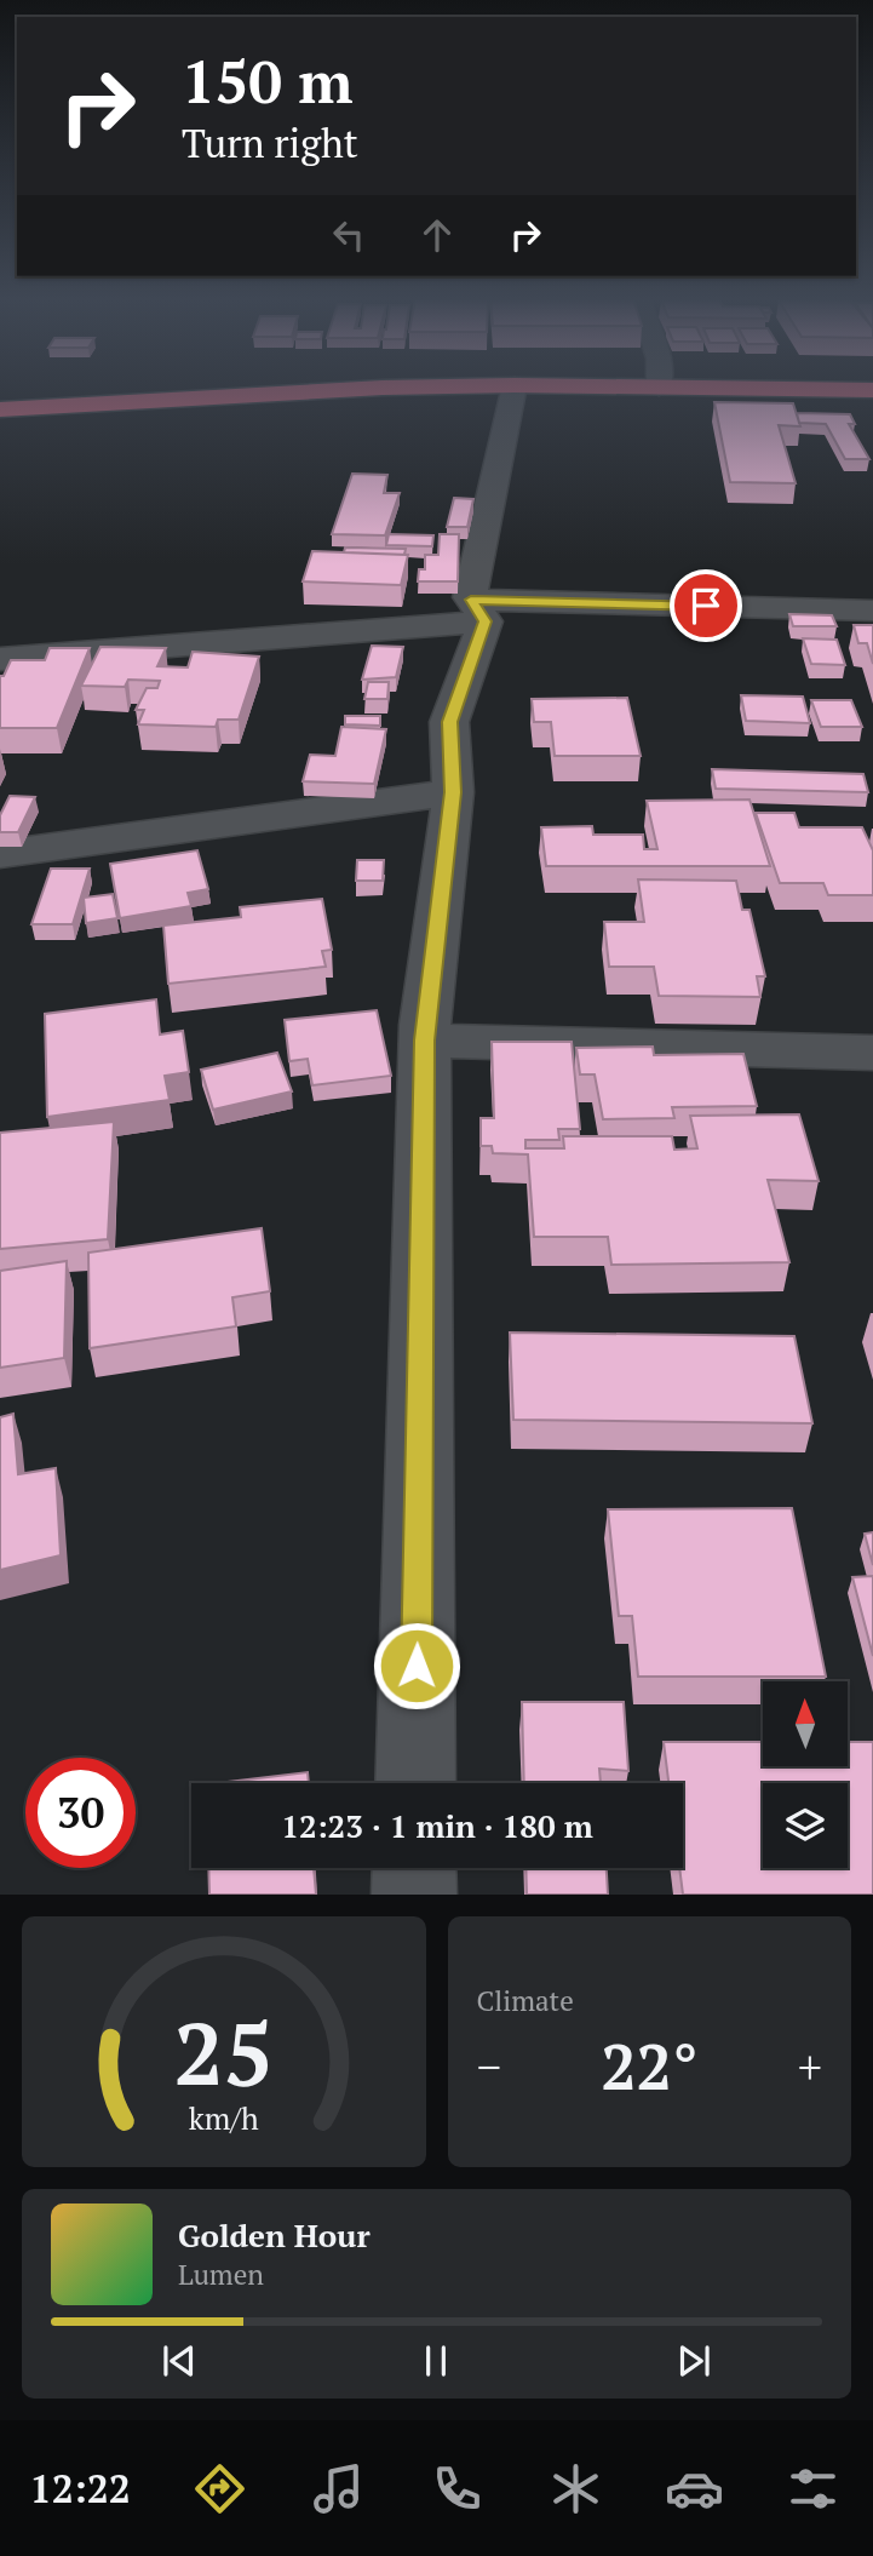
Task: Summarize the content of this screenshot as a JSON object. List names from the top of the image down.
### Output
{
  "north": "top",
  "page": {
    "turn": ["150 m", "Turn right"],
    "limit": "30",
    "trip": "12:23 · 1 min · 180 m",
    "tile": "Climate",
    "heat": ["−", "22°", "+"],
    "song": ["Golden Hour", "Lumen"],
    "tabs": "12:22",
    "gauge": ["25", "km/h"]
  }
}
